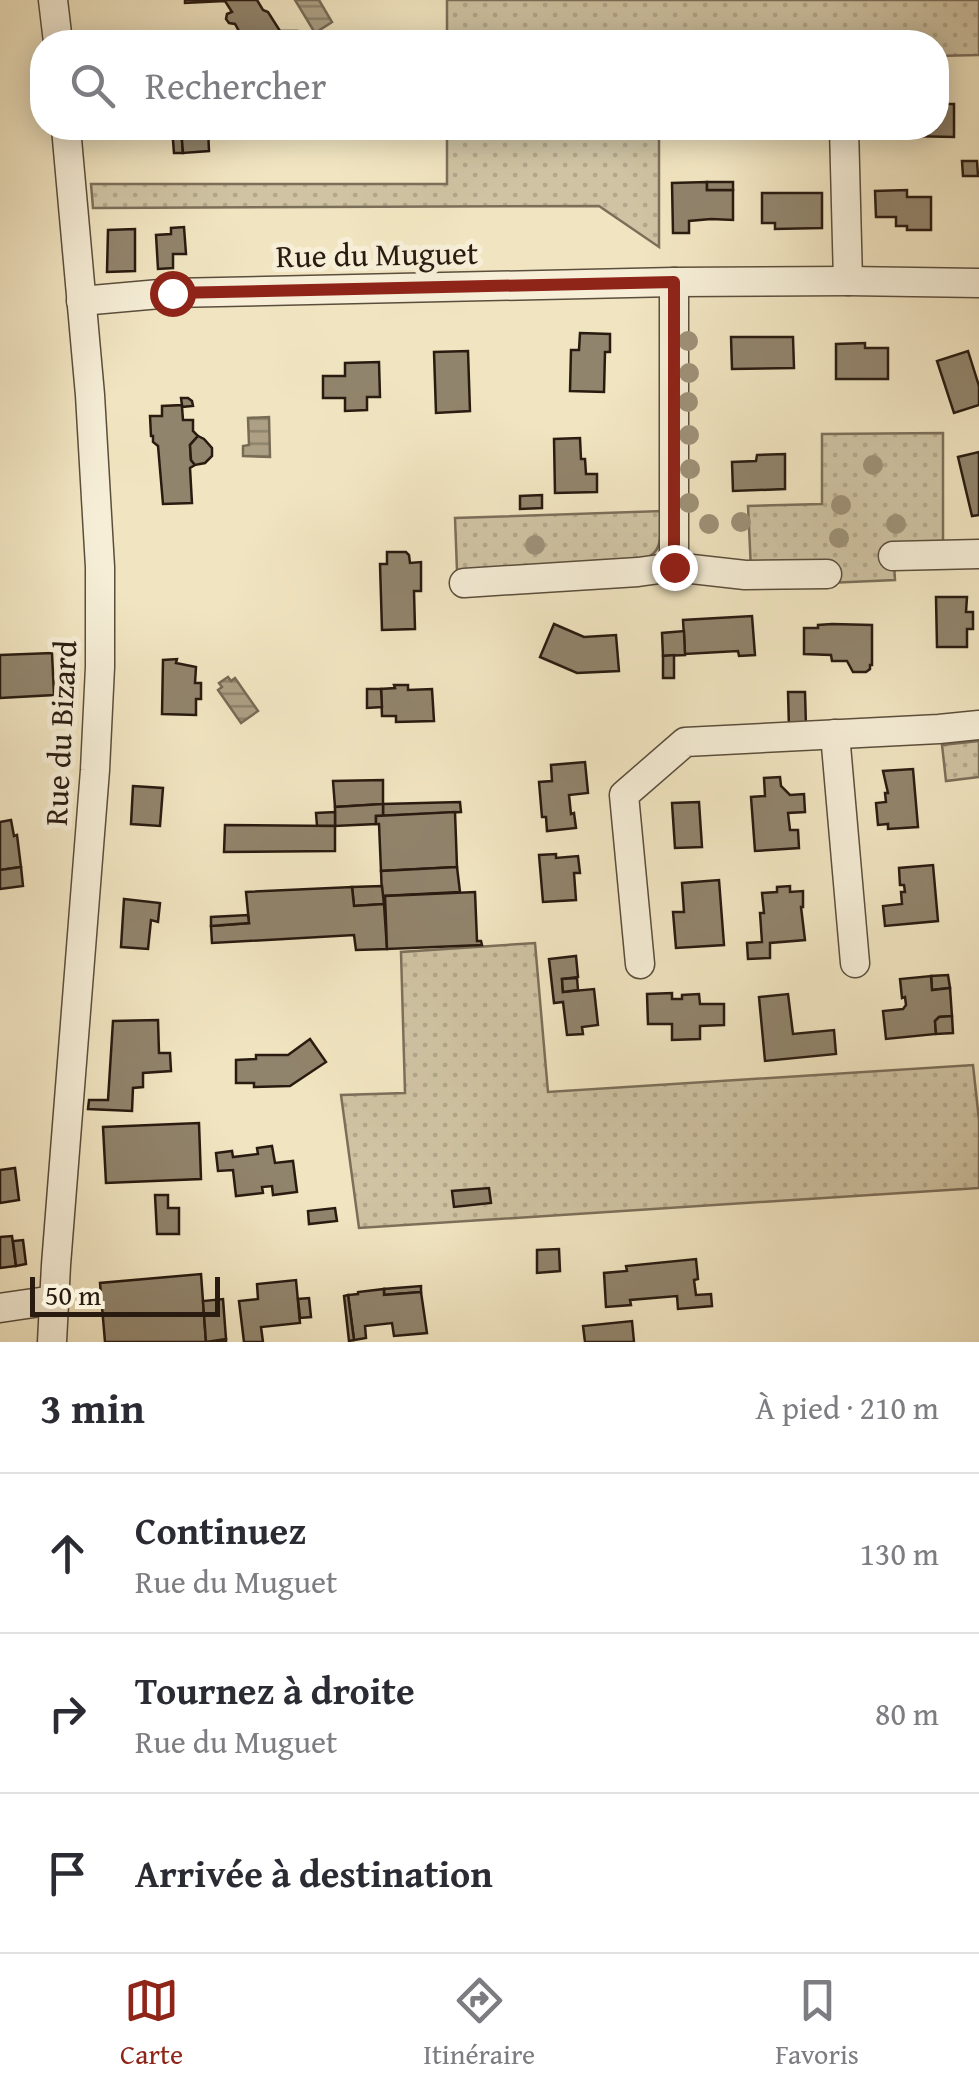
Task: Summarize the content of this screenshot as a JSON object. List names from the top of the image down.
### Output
{
  "streets": {
    "street": ["Rue du Muguet", "Rue du Bizard"]
  },
  "crossings": [
    ["Rue du Muguet", "Rue du Bizard"]
  ],
  "scale_bar": "50 m",
  "page": {
    "search": "Rechercher",
    "scale": "50 m",
    "heading": ["3 min", "À pied · 210 m"],
    "list": [
      ["Continuez", "Rue du Muguet", "130 m"],
      ["Tournez à droite", "Rue du Muguet", "80 m"],
      "Arrivée à destination"
    ],
    "nav": ["Carte", "Itinéraire", "Favoris"]
  }
}
